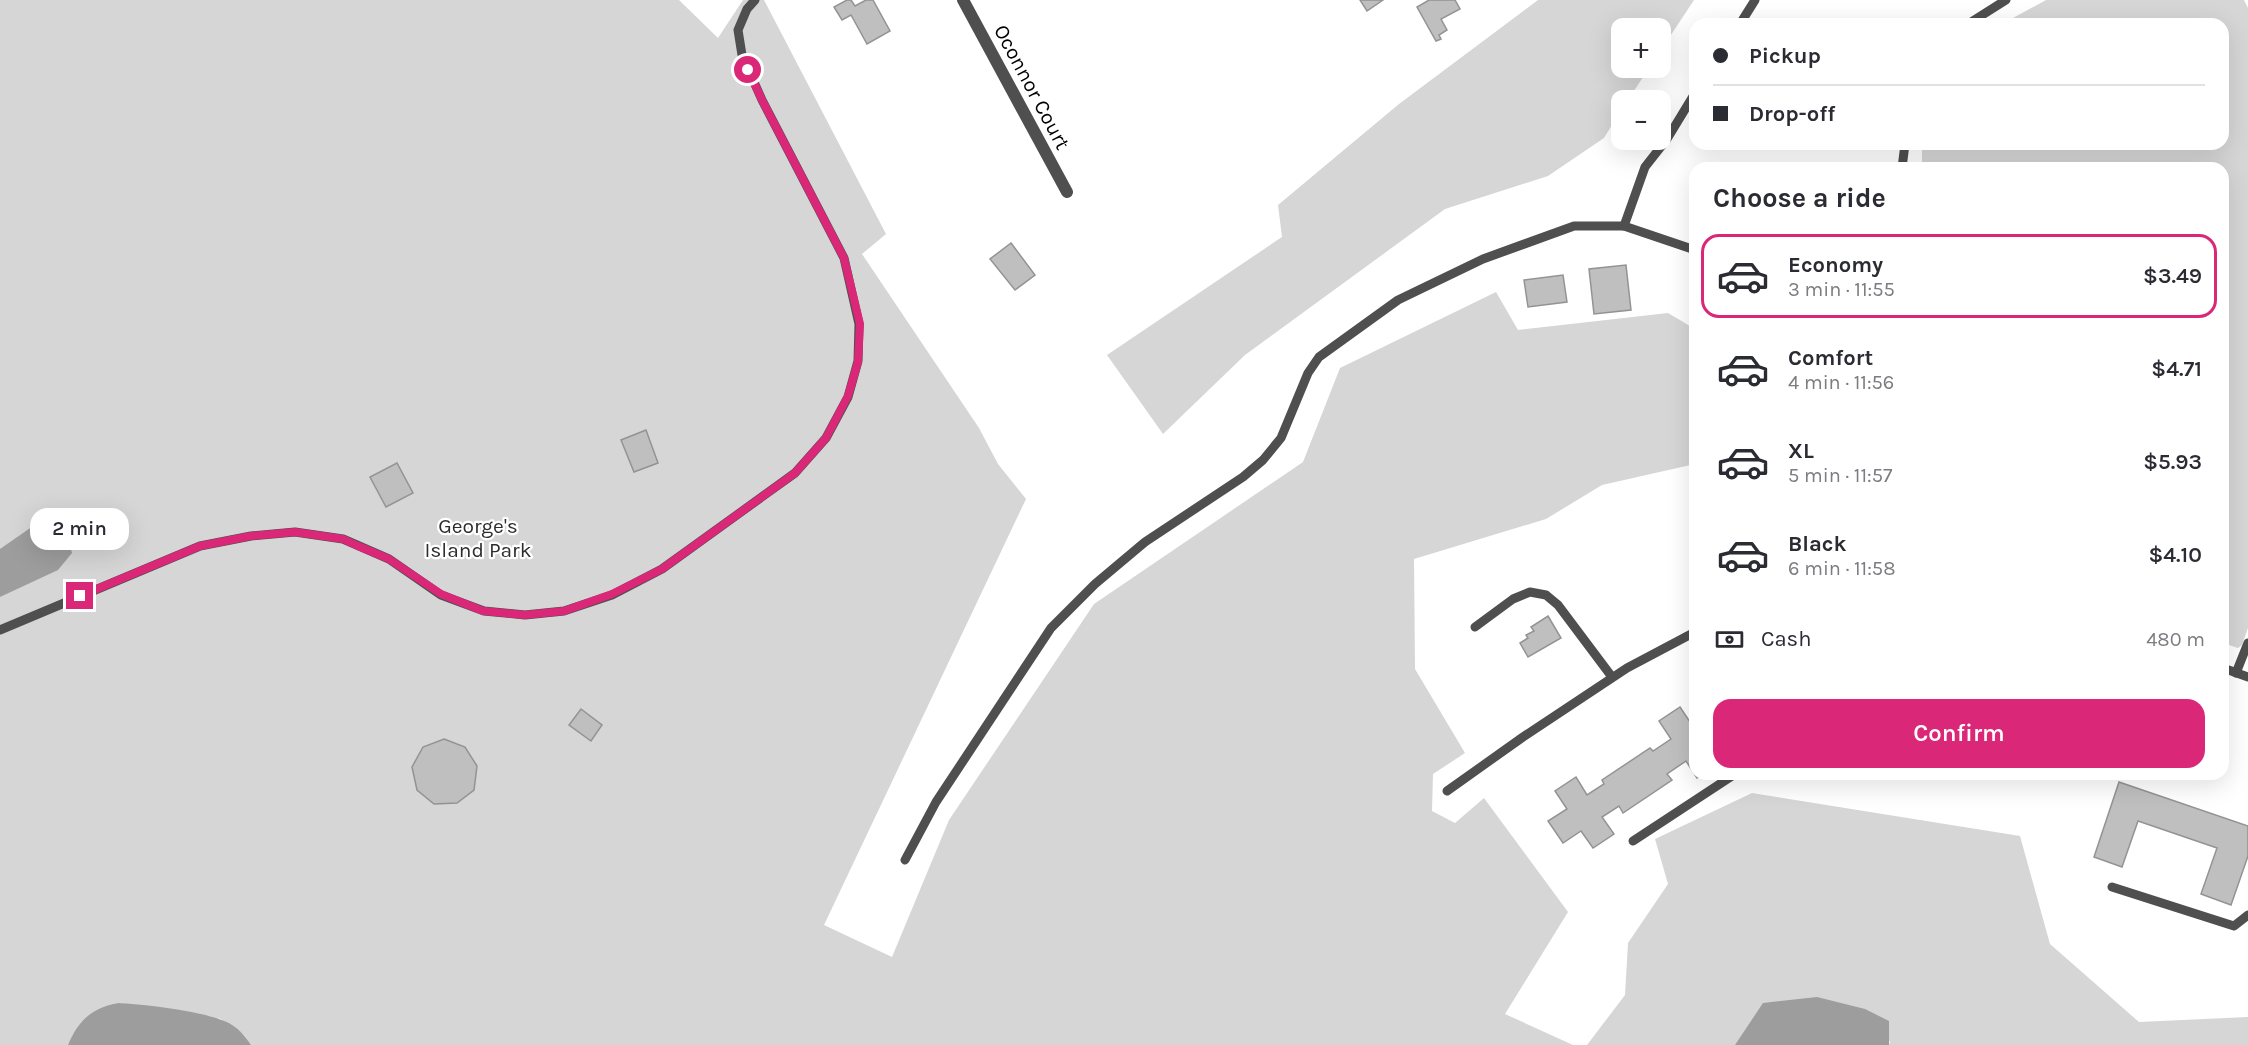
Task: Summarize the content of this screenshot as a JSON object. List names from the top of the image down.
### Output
{
  "streets": {
    "street": ["Oconnor Court"]
  },
  "parks": ["George's Island Park"],
  "page": {
    "map_buttons": ["+", "−"],
    "banner": ["Pickup", "Drop-off"],
    "heading": "Choose a ride",
    "list": [
      {
        "name": "Economy",
        "note": "3 min · 11:55",
        "value": "$3.49"
      },
      {
        "name": "Comfort",
        "note": "4 min · 11:56",
        "value": "$4.71"
      },
      {
        "name": "XL",
        "note": "5 min · 11:57",
        "value": "$5.93"
      },
      {
        "name": "Black",
        "note": "6 min · 11:58",
        "value": "$4.10"
      }
    ],
    "bubble": "2 min",
    "pay": ["Cash", "480 m"],
    "buttons": "Confirm"
  }
}
